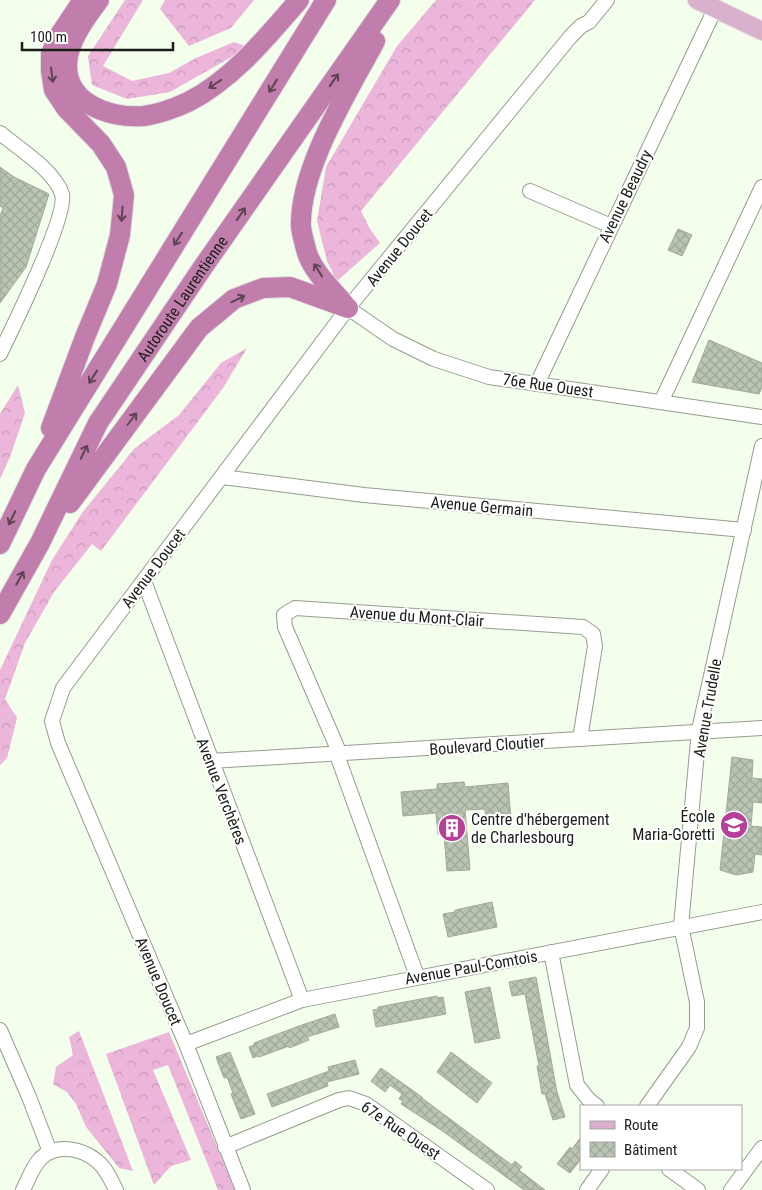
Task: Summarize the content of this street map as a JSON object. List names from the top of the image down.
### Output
{
  "streets": {
    "highway": ["Autoroute Laurentienne"],
    "street": [
      "Avenue Beaudry",
      "Avenue Doucet",
      "76e Rue Ouest",
      "Avenue Germain",
      "Avenue du Mont-Clair",
      "Avenue Trudelle",
      "Boulevard Cloutier",
      "Avenue Verchères",
      "Avenue Paul-Comtois",
      "67e Rue Ouest"
    ]
  },
  "crossings": [
    ["Avenue Beaudry", "76e Rue Ouest"],
    ["Avenue Doucet", "76e Rue Ouest"],
    ["Avenue Doucet", "Avenue Germain"],
    ["Avenue Doucet", "Avenue Verchères"],
    ["Avenue Doucet", "Avenue Paul-Comtois"],
    ["Avenue Doucet", "67e Rue Ouest"],
    ["Avenue Germain", "Avenue Trudelle"],
    ["Avenue du Mont-Clair", "Boulevard Cloutier"],
    ["Avenue du Mont-Clair", "Avenue Paul-Comtois"],
    ["Avenue Trudelle", "Boulevard Cloutier"],
    ["Avenue Trudelle", "Avenue Paul-Comtois"],
    ["Boulevard Cloutier", "Avenue Verchères"],
    ["Avenue Verchères", "Avenue Paul-Comtois"]
  ],
  "places": {
    "school or university": ["École Maria-Goretti"],
    "building": ["Centre d'hébergement de Charlesbourg"]
  },
  "legend": ["Route", "Bâtiment"],
  "scale_bar": "100 m"
}
